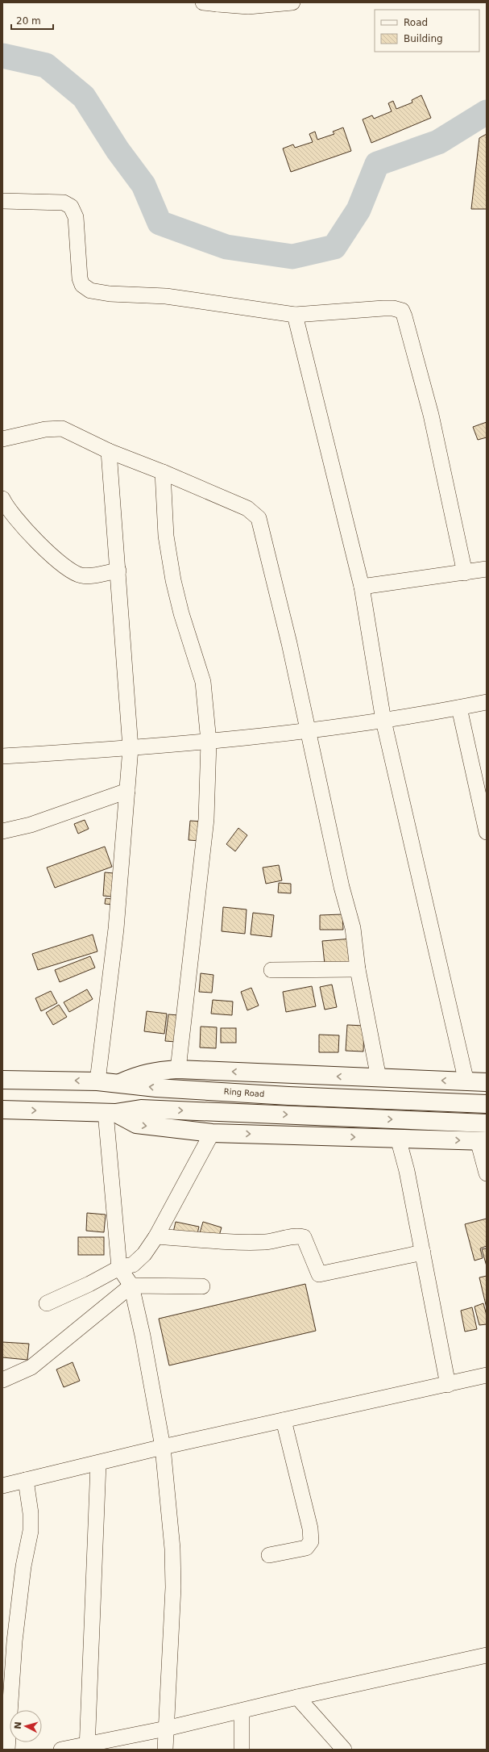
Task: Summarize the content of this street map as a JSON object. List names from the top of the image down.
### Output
{
  "streets": {
    "main road": ["Ring Road"]
  },
  "legend": ["Road", "Building"],
  "scale_bar": "20 m",
  "north": "left"
}
